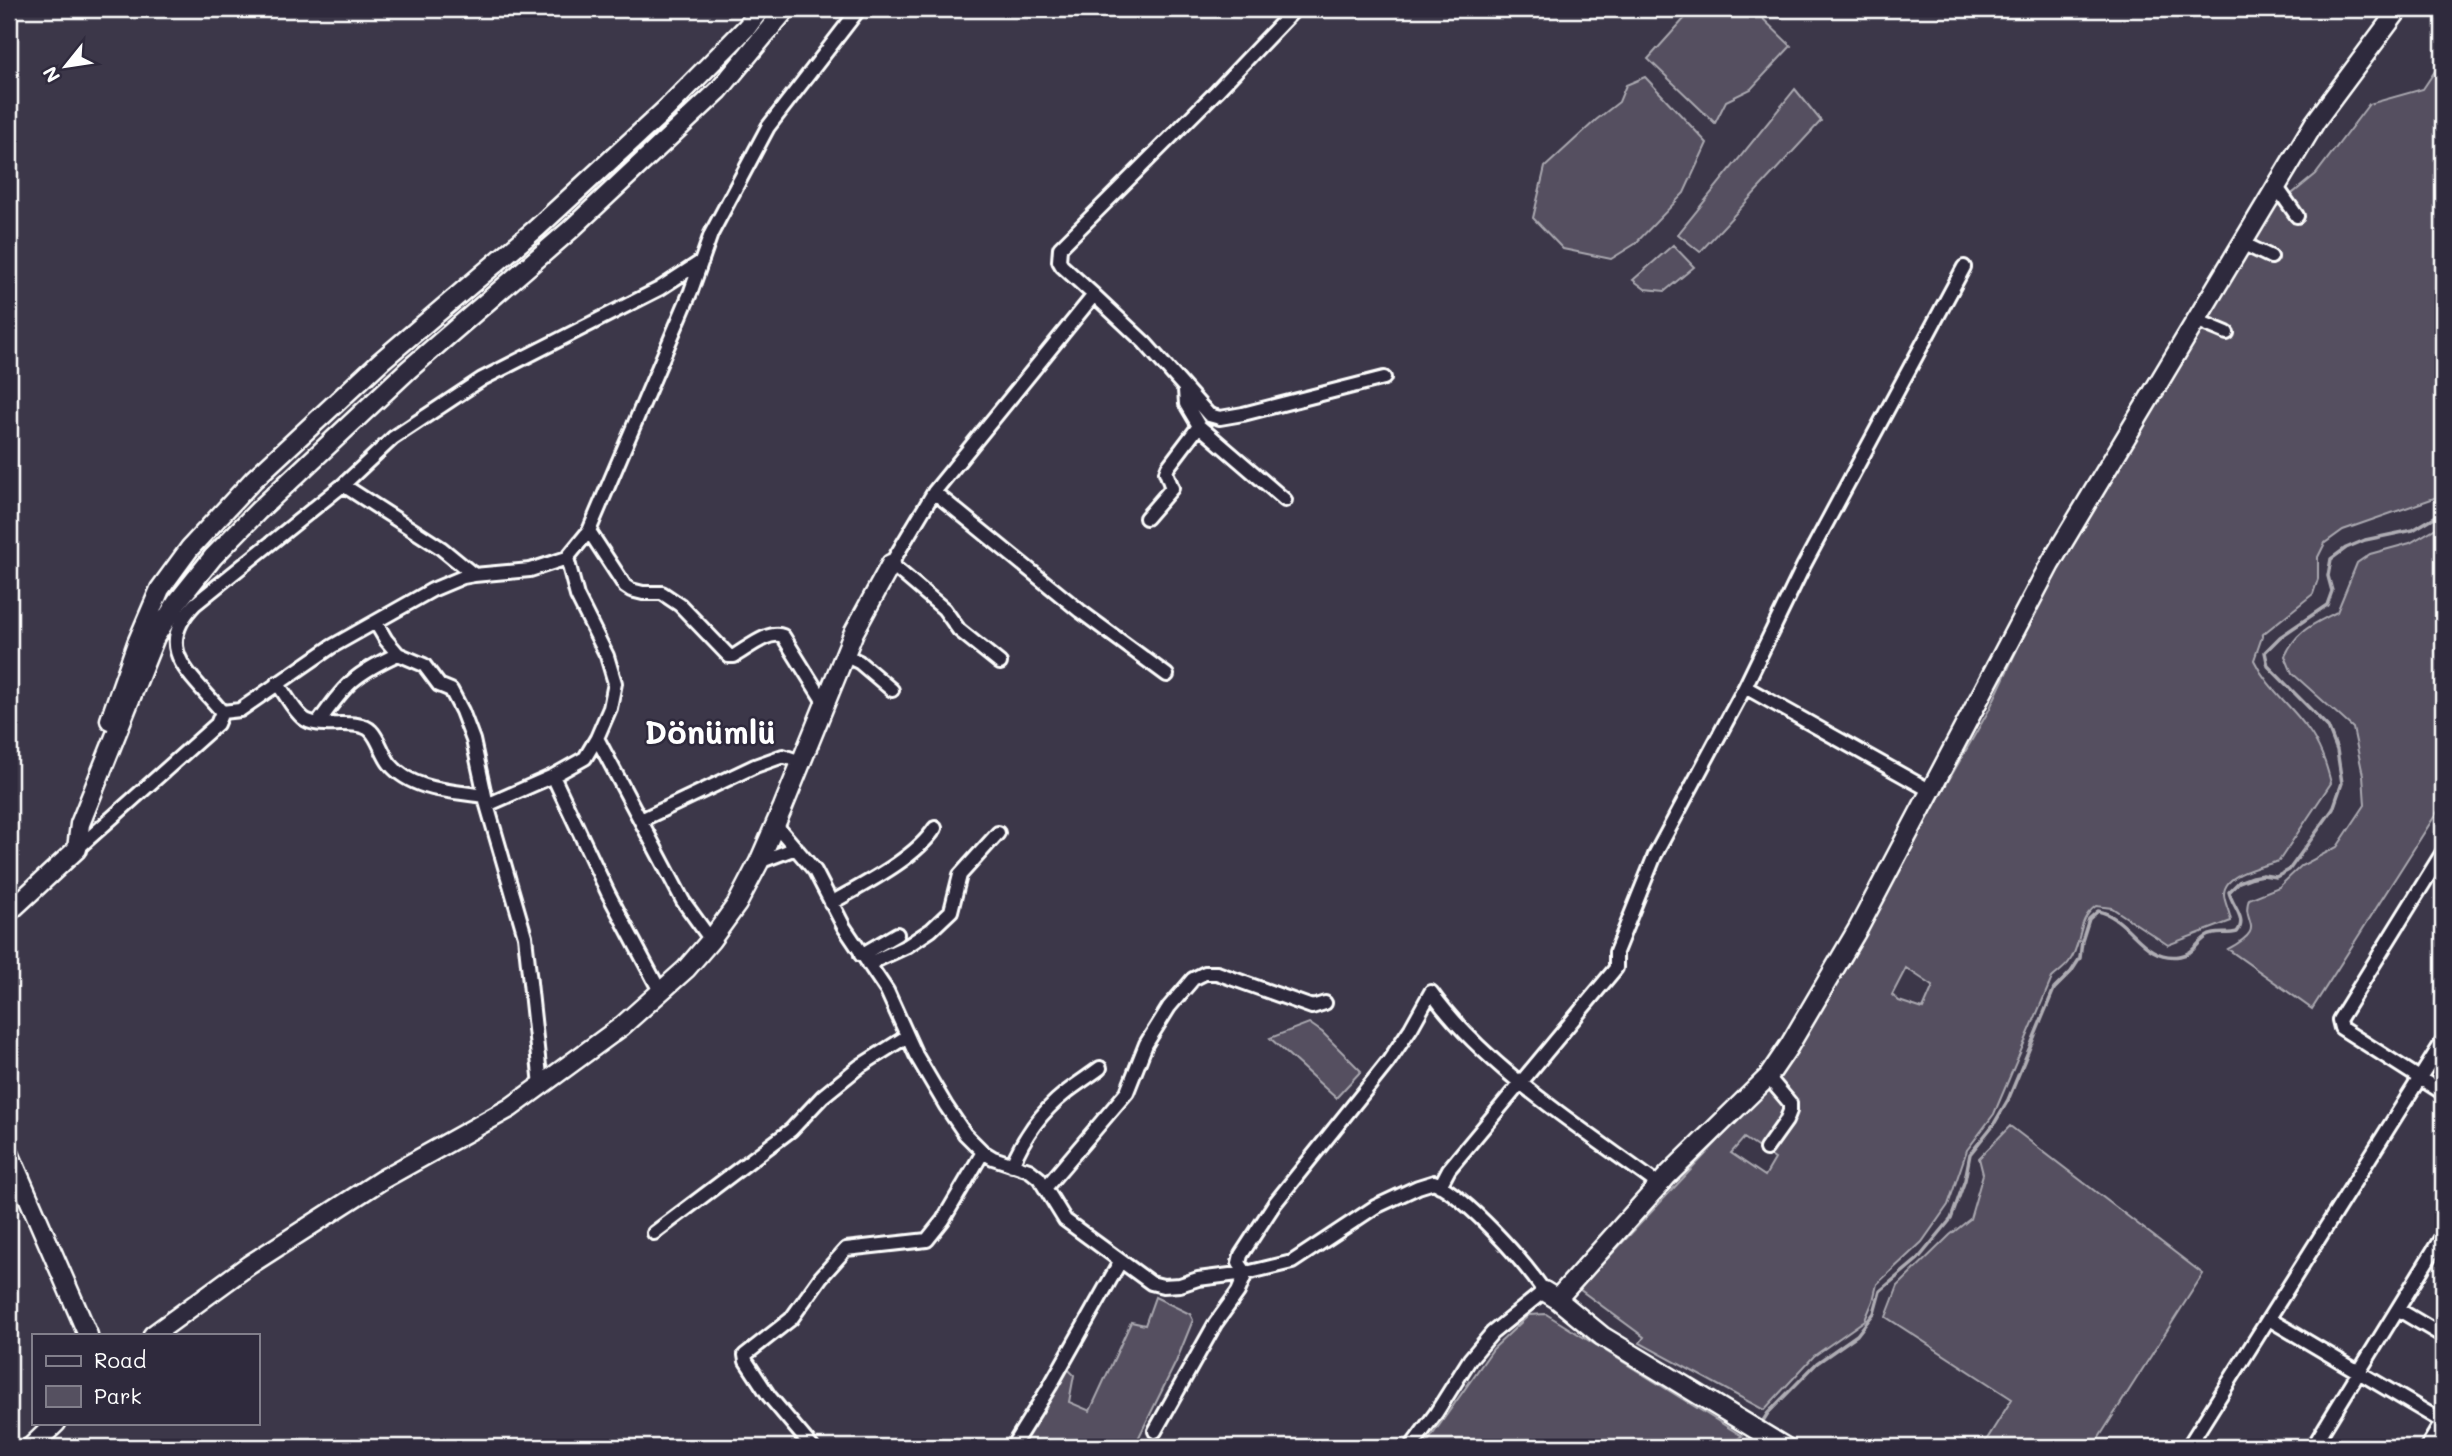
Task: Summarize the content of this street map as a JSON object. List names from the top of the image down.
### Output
{
  "districts": ["Dönümlü"],
  "legend": ["Road", "Park"],
  "north": "bottom left"
}
